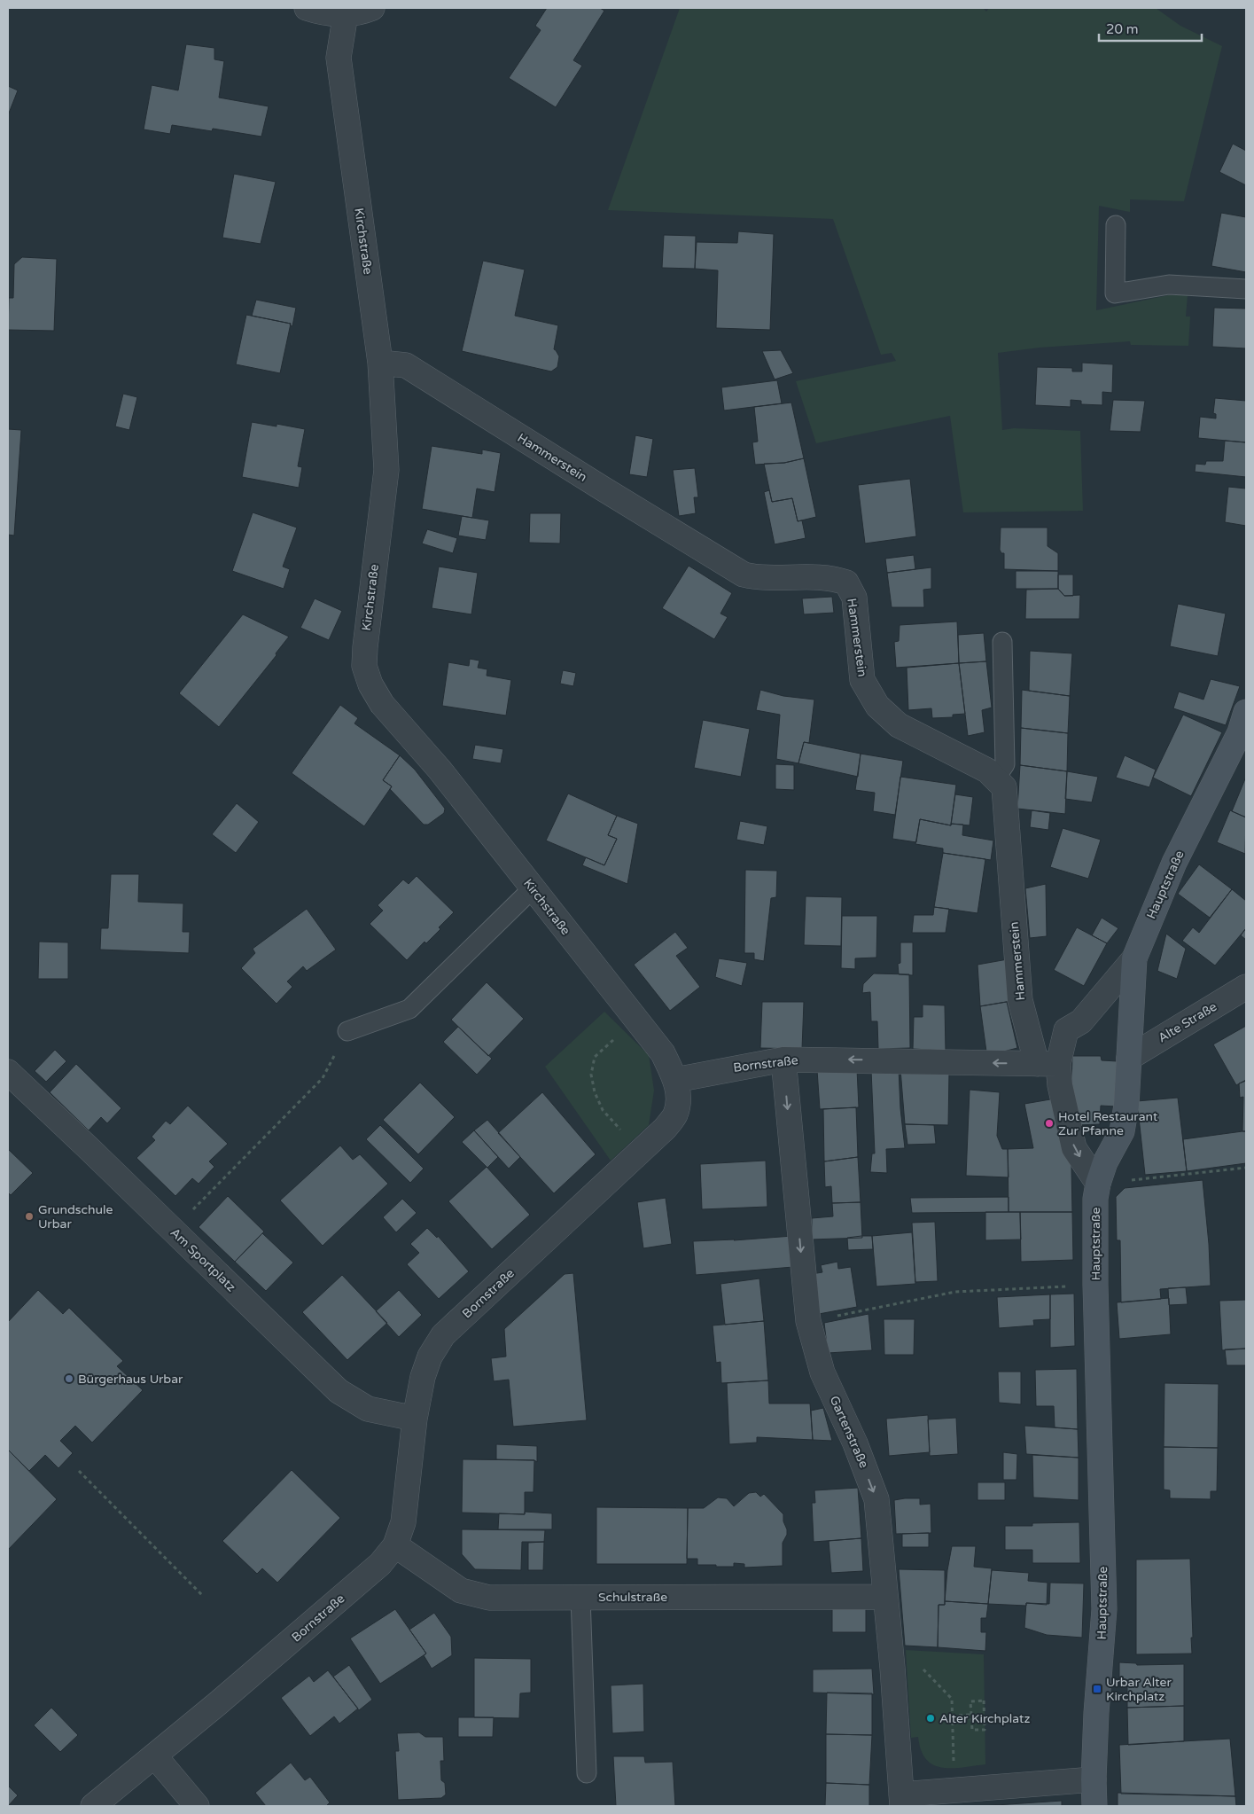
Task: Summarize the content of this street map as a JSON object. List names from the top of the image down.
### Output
{
  "streets": {
    "street": [
      "Kirchstraße",
      "Hammerstein",
      "Hauptstraße",
      "Alte Straße",
      "Bornstraße",
      "Am Sportplatz",
      "Gartenstraße",
      "Schulstraße"
    ]
  },
  "crossings": [
    ["Kirchstraße", "Hammerstein"],
    ["Kirchstraße", "Bornstraße"],
    ["Hammerstein", "Bornstraße"],
    ["Hauptstraße", "Alte Straße"],
    ["Bornstraße", "Am Sportplatz"],
    ["Bornstraße", "Gartenstraße"],
    ["Bornstraße", "Schulstraße"],
    ["Gartenstraße", "Schulstraße"]
  ],
  "one_way": ["Gartenstraße"],
  "places": {
    "other": [
      "Hotel Restaurant Zur Pfanne",
      "Grundschule Urbar",
      "Bürgerhaus Urbar",
      "Alter Kirchplatz"
    ],
    "transit": ["Urbar Alter Kirchplatz"]
  },
  "scale_bar": "20 m"
}
